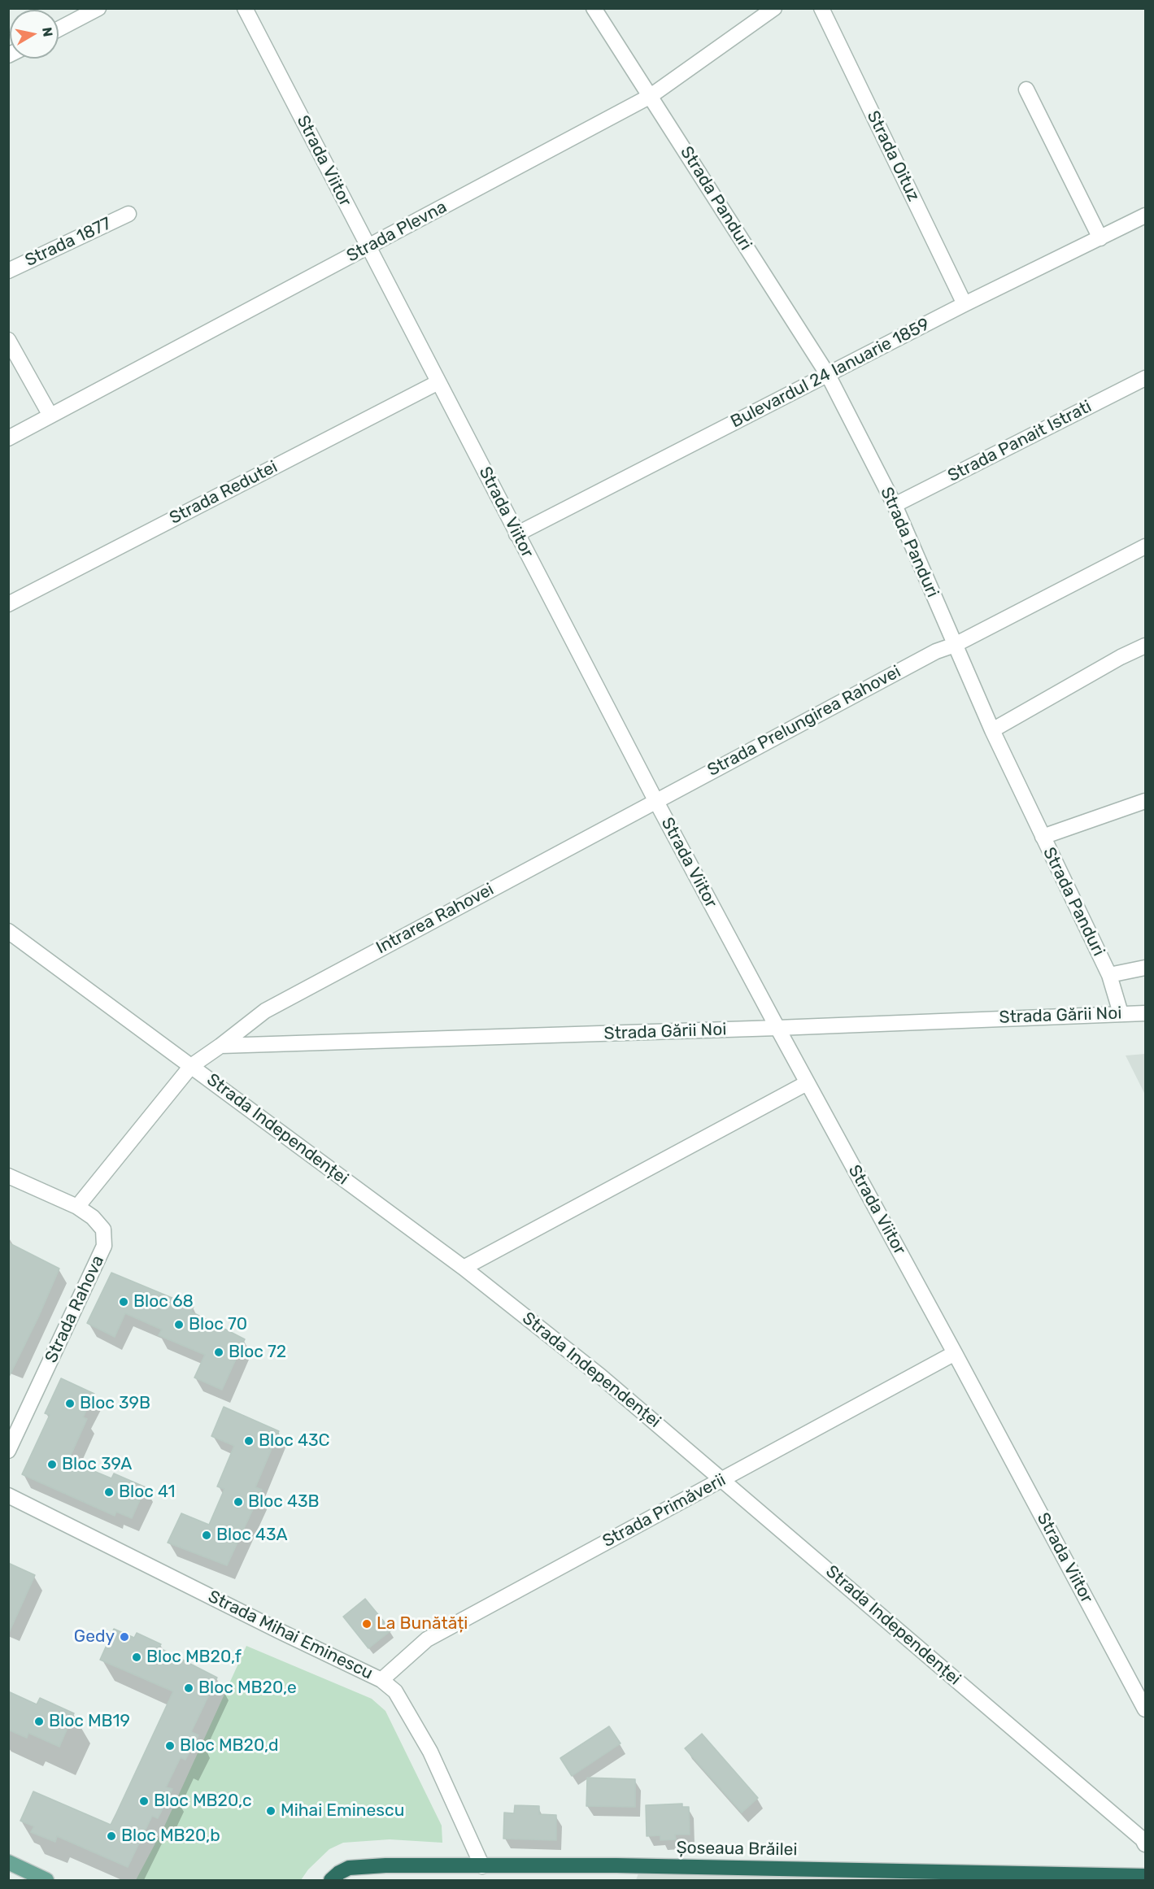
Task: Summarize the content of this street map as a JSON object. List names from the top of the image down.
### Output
{
  "streets": {
    "highway": ["Șoseaua Brăilei"],
    "street": [
      "Strada Oituz",
      "Strada Viitor",
      "Strada Panduri",
      "Strada Plevna",
      "Strada 1877",
      "Bulevardul 24 Ianuarie 1859",
      "Strada Panait Istrati",
      "Strada Redutei",
      "Strada Prelungirea Rahovei",
      "Intrarea Rahovei",
      "Strada Gării Noi",
      "Strada Independenței",
      "Strada Rahova",
      "Strada Primăverii",
      "Strada Mihai Eminescu"
    ]
  },
  "crossings": [
    ["Strada Oituz", "Bulevardul 24 Ianuarie 1859"],
    ["Strada Viitor", "Strada Plevna"],
    ["Strada Viitor", "Bulevardul 24 Ianuarie 1859"],
    ["Strada Viitor", "Strada Redutei"],
    ["Strada Viitor", "Strada Prelungirea Rahovei"],
    ["Strada Viitor", "Intrarea Rahovei"],
    ["Strada Viitor", "Strada Gării Noi"],
    ["Strada Viitor", "Strada Primăverii"],
    ["Strada Panduri", "Strada Plevna"],
    ["Strada Panduri", "Bulevardul 24 Ianuarie 1859"],
    ["Strada Panduri", "Strada Panait Istrati"],
    ["Strada Panduri", "Strada Prelungirea Rahovei"],
    ["Strada Panduri", "Strada Gării Noi"],
    ["Strada Prelungirea Rahovei", "Intrarea Rahovei"],
    ["Intrarea Rahovei", "Strada Gării Noi"],
    ["Strada Independenței", "Strada Primăverii"],
    ["Strada Primăverii", "Strada Mihai Eminescu"],
    ["Strada Mihai Eminescu", "Șoseaua Brăilei"]
  ],
  "places": [
    "Bloc 68",
    "Bloc 70",
    "Bloc 72",
    "Bloc 39B",
    "Bloc 43C",
    "Bloc 39A",
    "Bloc 41",
    "Bloc 43B",
    "Bloc 43A",
    "La Bunătăți",
    "Gedy",
    "Bloc MB20,f",
    "Bloc MB20,e",
    "Bloc MB19",
    "Bloc MB20,d",
    "Bloc MB20,c",
    "Mihai Eminescu",
    "Bloc MB20,b"
  ],
  "north": "right"
}
